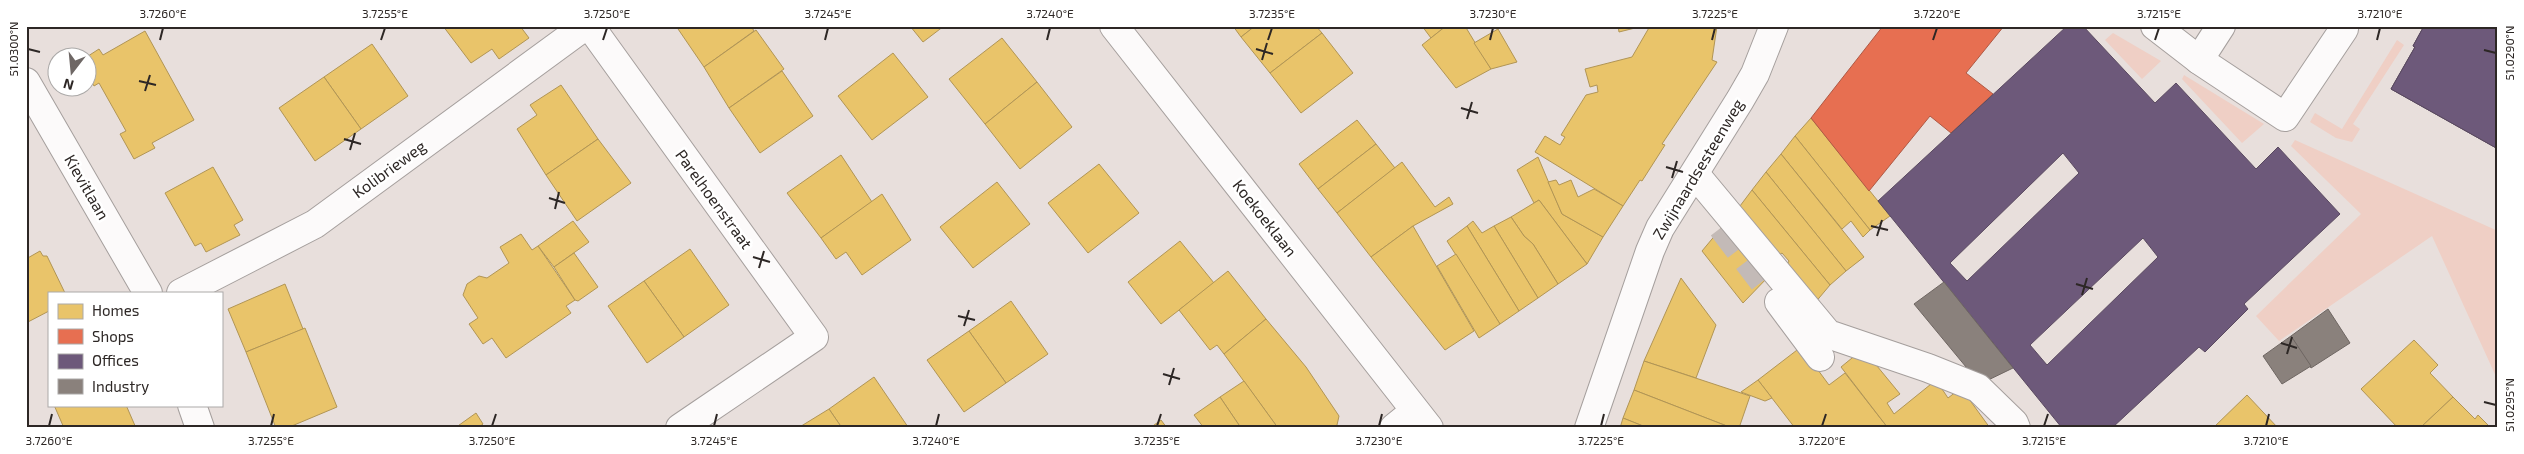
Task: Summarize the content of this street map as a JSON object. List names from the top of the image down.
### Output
{
  "streets": {
    "street": [
      "Kolibrieweg",
      "Zwijnaardsesteenweg",
      "Kievitlaan",
      "Parelhoenstraat",
      "Koekoeklaan"
    ]
  },
  "legend": [
    "Homes",
    "Shops",
    "Offices",
    "Industry"
  ],
  "north": "bottom",
  "coordinates": [
    "3.7260°E",
    "3.7255°E",
    "3.7250°E",
    "3.7245°E",
    "3.7240°E",
    "3.7235°E",
    "3.7230°E",
    "3.7225°E",
    "3.7220°E",
    "3.7215°E",
    "3.7210°E",
    "51.0300°N",
    "51.0290°N",
    "51.0295°N"
  ]
}
